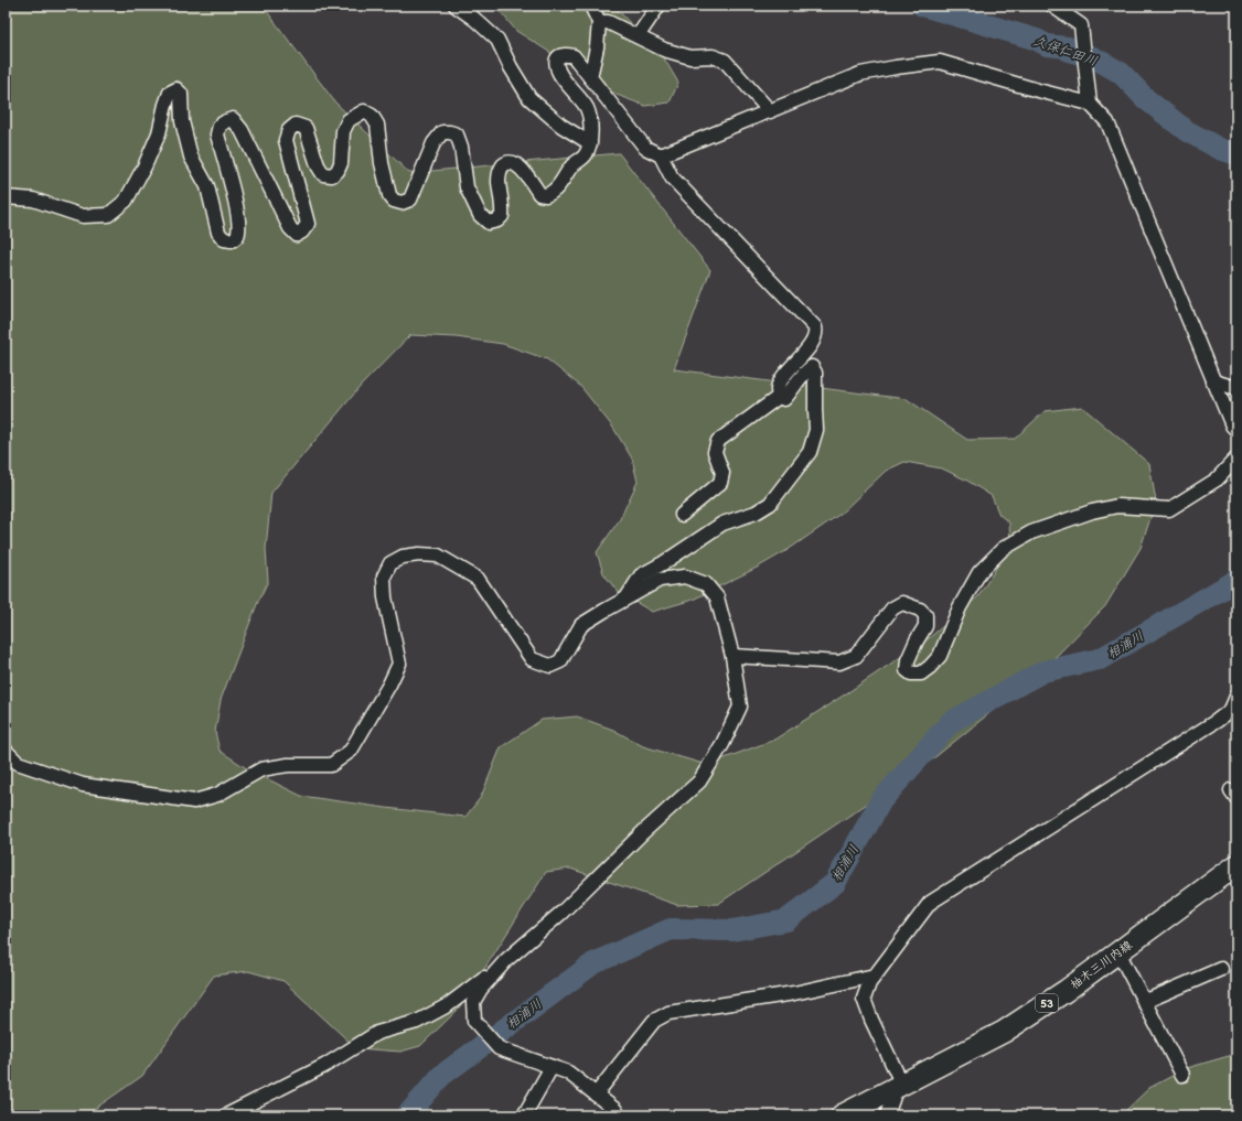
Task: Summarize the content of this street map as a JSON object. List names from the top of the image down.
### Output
{
  "streets": {
    "main road": ["柚木三川内線", "53"]
  },
  "water": ["久保仁田川", "相浦川"]
}
